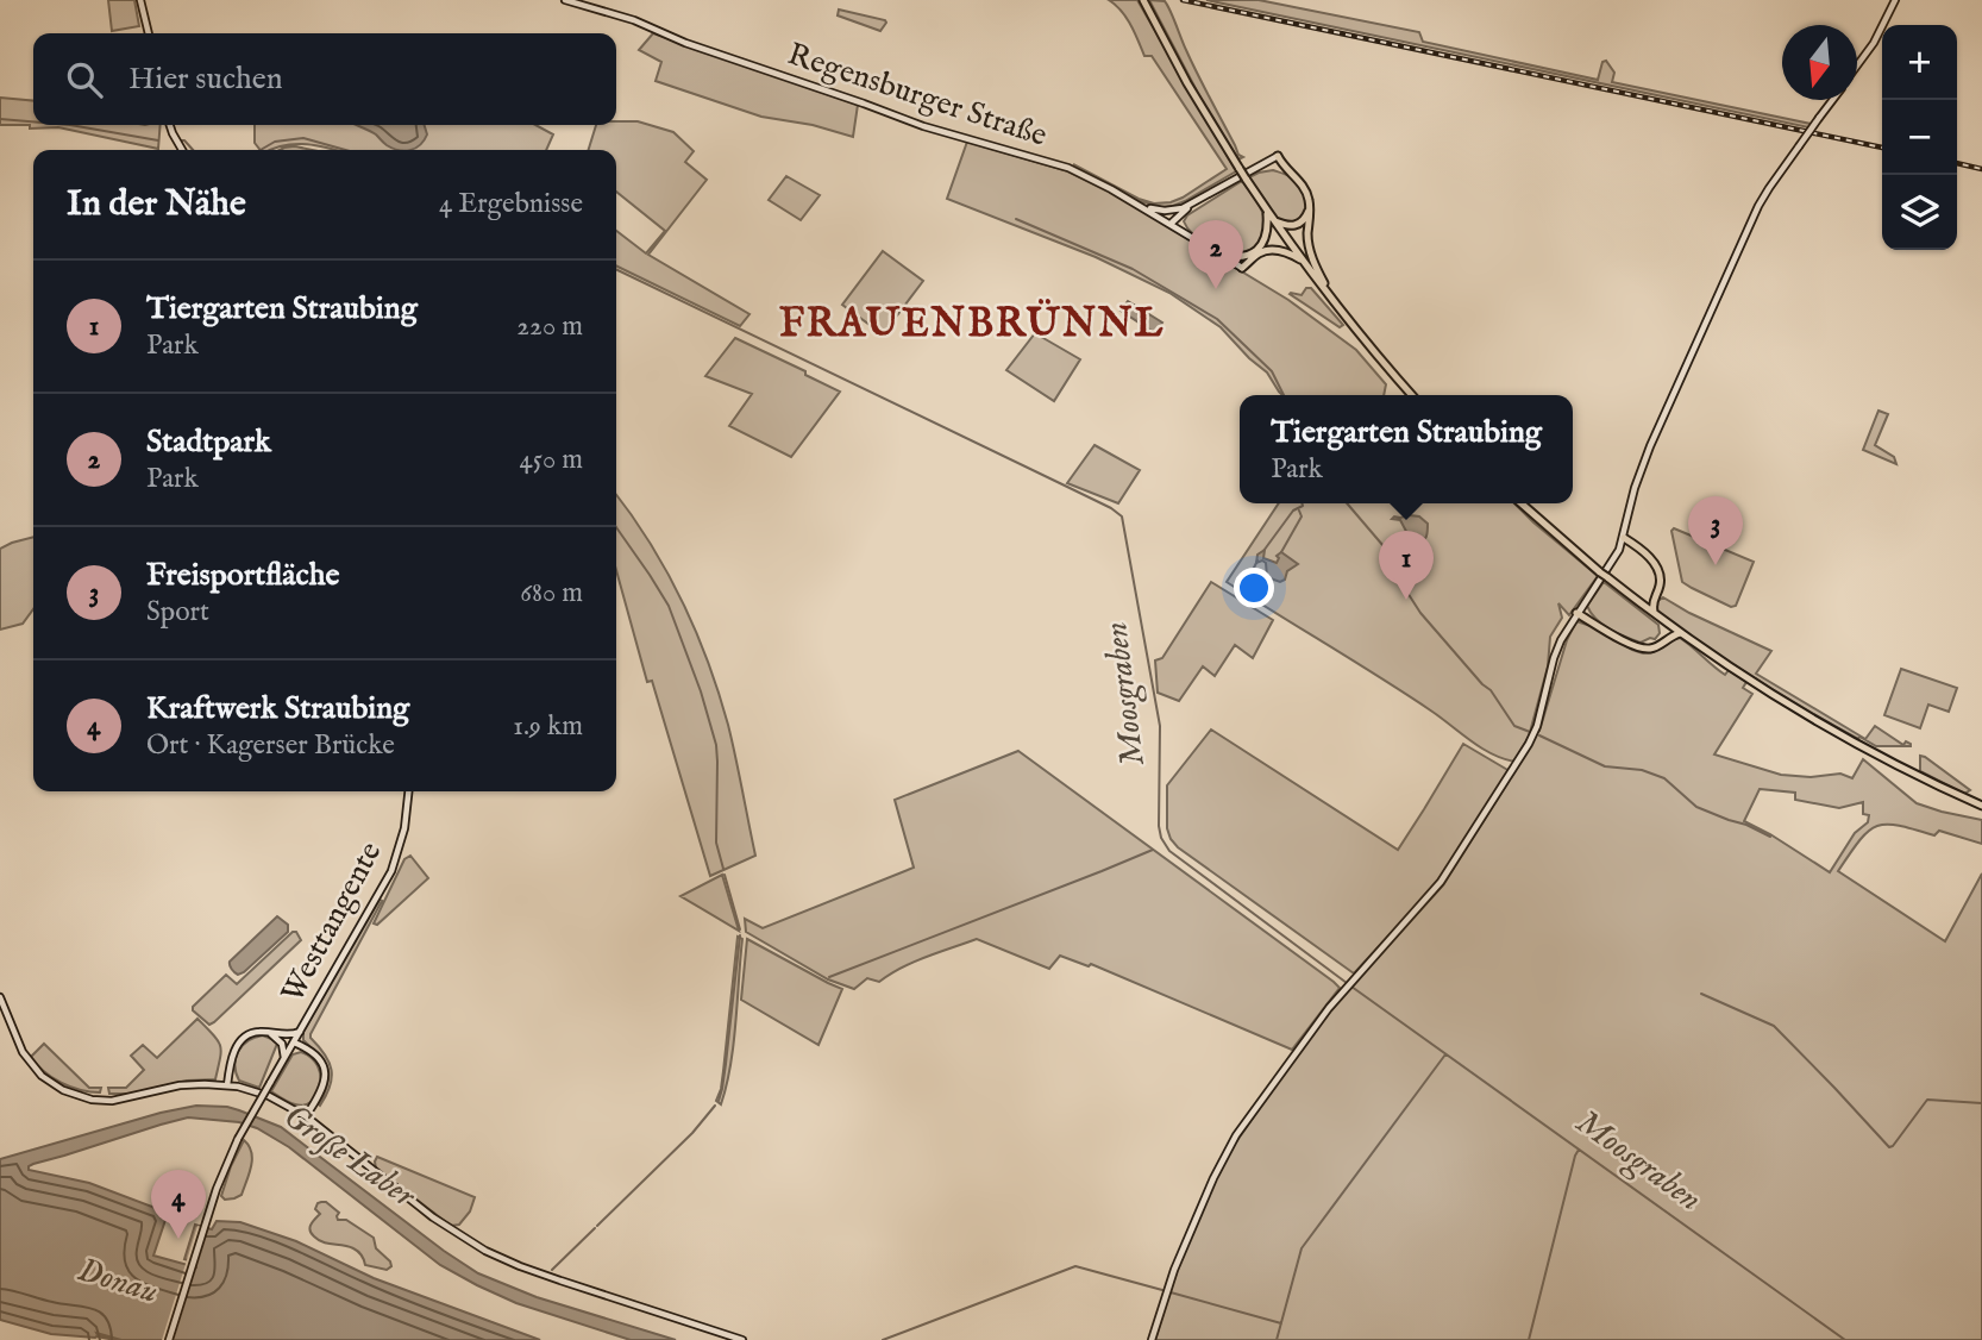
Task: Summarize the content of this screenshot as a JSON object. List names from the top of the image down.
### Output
{
  "streets": {
    "street": ["Regensburger Straße", "Westtangente"]
  },
  "districts": ["FRAUENBRÜNNL"],
  "water": ["Moosgraben", "Große Laber", "Donau"],
  "north": "bottom",
  "page": {
    "map_buttons": ["+", "−"],
    "search": "Hier suchen",
    "heading": ["In der Nähe", "4 Ergebnisse"],
    "pins": [
      "2",
      "3",
      "1",
      "4"
    ],
    "list": [
      {
        "mark": "1",
        "name": "Tiergarten Straubing",
        "note": "Park",
        "value": "220 m"
      },
      {
        "mark": "2",
        "name": "Stadtpark",
        "note": "Park",
        "value": "450 m"
      },
      {
        "mark": "3",
        "name": "Freisportfläche",
        "note": "Sport",
        "value": "680 m"
      },
      {
        "mark": "4",
        "name": "Kraftwerk Straubing",
        "note": "Ort · Kagerser Brücke",
        "value": "1.9 km"
      }
    ],
    "popup": ["Tiergarten Straubing", "Park"]
  }
}
